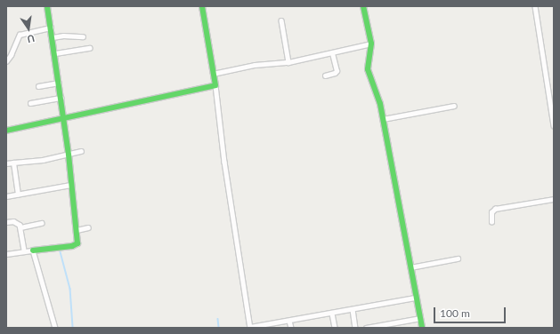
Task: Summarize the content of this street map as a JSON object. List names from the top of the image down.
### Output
{
  "scale_bar": "100 m",
  "north": "bottom"
}
